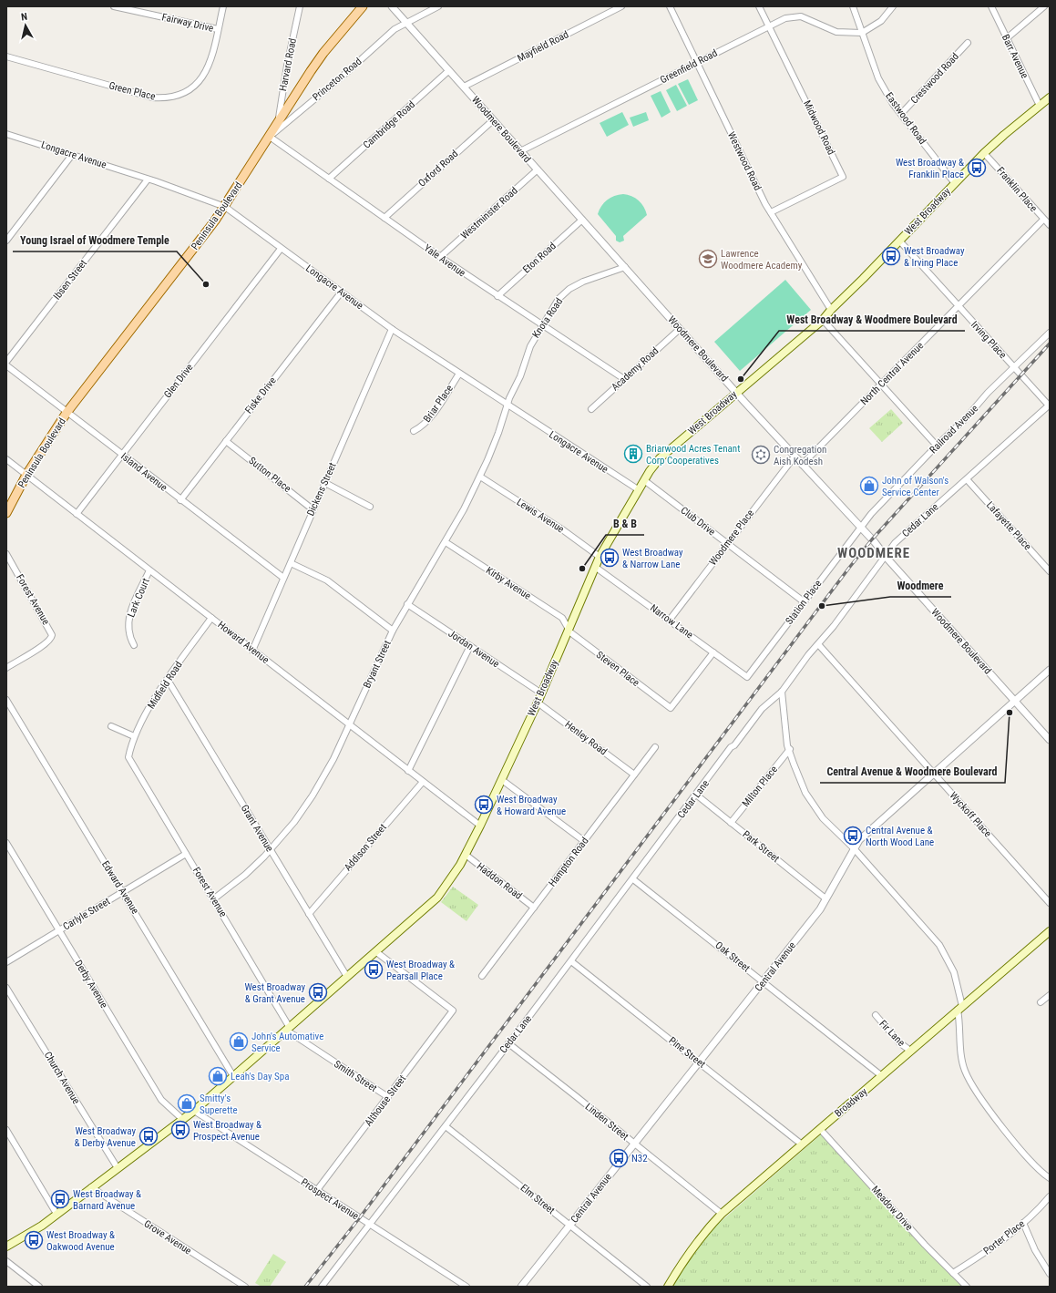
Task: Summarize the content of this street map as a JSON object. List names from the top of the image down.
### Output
{
  "streets": {
    "main road": ["West Broadway", "Peninsula Boulevard", "Broadway"],
    "street": [
      "Fairway Drive",
      "Mayfield Road",
      "Barr Avenue",
      "Harvard Road",
      "Greenfield Road",
      "Crestwood Road",
      "Princeton Road",
      "Green Place",
      "Eastwood Road",
      "Cambridge Road",
      "Midwood Road",
      "Woodmere Boulevard",
      "Longacre Avenue",
      "Westwood Road",
      "Oxford Road",
      "Franklin Place",
      "Westminster Road",
      "Eton Road",
      "Yale Avenue",
      "Ibsen Street",
      "Knota Road",
      "Irving Place",
      "Academy Road",
      "North Central Avenue",
      "Glen Drive",
      "Fiske Drive",
      "Briar Place",
      "Railroad Avenue",
      "Island Avenue",
      "Sutton Place",
      "Dickens Street",
      "Lewis Avenue",
      "Cedar Lane",
      "Club Drive",
      "Lafayette Place",
      "Woodmere Place",
      "Kirby Avenue",
      "Lark Court",
      "Forest Avenue",
      "Station Place",
      "Narrow Lane",
      "Howard Avenue",
      "Jordan Avenue",
      "Bryant Street",
      "Steven Place",
      "Midfield Road",
      "Henley Road",
      "Milton Place",
      "Wyckoff Place",
      "Grant Avenue",
      "Park Street",
      "Addison Street",
      "Hampton Road",
      "Haddon Road",
      "Edward Avenue",
      "Carlyle Street",
      "Oak Street",
      "Central Avenue",
      "Derby Avenue",
      "Fir Lane",
      "Pine Street",
      "Smith Street",
      "Church Avenue",
      "Althouse Street",
      "Linden Street",
      "Prospect Avenue",
      "Elm Street",
      "Meadow Drive",
      "Grove Avenue",
      "Porter Place"
    ]
  },
  "crossings": [
    ["Fairway Drive", "Green Place"],
    ["Mayfield Road", "Woodmere Boulevard"],
    ["Barr Avenue", "West Broadway"],
    ["Harvard Road", "Peninsula Boulevard"],
    ["Greenfield Road", "Eastwood Road"],
    ["Greenfield Road", "Midwood Road"],
    ["Greenfield Road", "Woodmere Boulevard"],
    ["Greenfield Road", "Westwood Road"],
    ["Crestwood Road", "Eastwood Road"],
    ["Princeton Road", "Woodmere Boulevard"],
    ["Princeton Road", "Peninsula Boulevard"],
    ["Princeton Road", "Yale Avenue"],
    ["Eastwood Road", "West Broadway"],
    ["Cambridge Road", "Woodmere Boulevard"],
    ["Cambridge Road", "Yale Avenue"],
    ["Midwood Road", "Westwood Road"],
    ["Woodmere Boulevard", "Oxford Road"],
    ["Woodmere Boulevard", "West Broadway"],
    ["Woodmere Boulevard", "Westminster Road"],
    ["Woodmere Boulevard", "Eton Road"],
    ["Woodmere Boulevard", "Knota Road"],
    ["Woodmere Boulevard", "Academy Road"],
    ["Woodmere Boulevard", "North Central Avenue"],
    ["Woodmere Boulevard", "Railroad Avenue"],
    ["Woodmere Boulevard", "Cedar Lane"],
    ["Woodmere Boulevard", "Woodmere Place"],
    ["Woodmere Boulevard", "Station Place"],
    ["Woodmere Boulevard", "Central Avenue"],
    ["Longacre Avenue", "West Broadway"],
    ["Longacre Avenue", "Peninsula Boulevard"],
    ["Longacre Avenue", "Ibsen Street"],
    ["Longacre Avenue", "Knota Road"],
    ["Longacre Avenue", "Glen Drive"],
    ["Longacre Avenue", "Fiske Drive"],
    ["Longacre Avenue", "Briar Place"],
    ["Longacre Avenue", "Dickens Street"],
    ["Longacre Avenue", "Bryant Street"],
    ["Westwood Road", "West Broadway"],
    ["Oxford Road", "Yale Avenue"],
    ["Franklin Place", "West Broadway"],
    ["Franklin Place", "North Central Avenue"],
    ["West Broadway", "Irving Place"],
    ["West Broadway", "Lewis Avenue"],
    ["West Broadway", "Club Drive"],
    ["West Broadway", "Kirby Avenue"],
    ["West Broadway", "Forest Avenue"],
    ["West Broadway", "Narrow Lane"],
    ["West Broadway", "Howard Avenue"],
    ["West Broadway", "Jordan Avenue"],
    ["West Broadway", "Steven Place"],
    ["West Broadway", "Henley Road"],
    ["West Broadway", "Grant Avenue"],
    ["West Broadway", "Haddon Road"],
    ["West Broadway", "Edward Avenue"],
    ["West Broadway", "Derby Avenue"],
    ["West Broadway", "Smith Street"],
    ["West Broadway", "Church Avenue"],
    ["West Broadway", "Althouse Street"],
    ["West Broadway", "Prospect Avenue"],
    ["West Broadway", "Grove Avenue"],
    ["Westminster Road", "Yale Avenue"],
    ["Peninsula Boulevard", "Yale Avenue"],
    ["Peninsula Boulevard", "Island Avenue"],
    ["Peninsula Boulevard", "Howard Avenue"],
    ["Eton Road", "Yale Avenue"],
    ["Yale Avenue", "Knota Road"],
    ["Yale Avenue", "Academy Road"],
    ["Knota Road", "Bryant Street"],
    ["Irving Place", "North Central Avenue"],
    ["Irving Place", "Railroad Avenue"],
    ["Irving Place", "Cedar Lane"],
    ["Glen Drive", "Island Avenue"],
    ["Glen Drive", "Howard Avenue"],
    ["Fiske Drive", "Island Avenue"],
    ["Fiske Drive", "Sutton Place"],
    ["Railroad Avenue", "Station Place"],
    ["Island Avenue", "Dickens Street"],
    ["Sutton Place", "Dickens Street"],
    ["Dickens Street", "Howard Avenue"],
    ["Lewis Avenue", "Bryant Street"],
    ["Cedar Lane", "Lafayette Place"],
    ["Cedar Lane", "Wyckoff Place"],
    ["Cedar Lane", "Park Street"],
    ["Cedar Lane", "Oak Street"],
    ["Cedar Lane", "Pine Street"],
    ["Cedar Lane", "Linden Street"],
    ["Cedar Lane", "Prospect Avenue"],
    ["Cedar Lane", "Elm Street"],
    ["Club Drive", "Woodmere Place"],
    ["Club Drive", "Station Place"],
    ["Woodmere Place", "Narrow Lane"],
    ["Kirby Avenue", "Bryant Street"],
    ["Kirby Avenue", "Steven Place"],
    ["Lark Court", "Howard Avenue"],
    ["Forest Avenue", "Bryant Street"],
    ["Forest Avenue", "Midfield Road"],
    ["Forest Avenue", "Carlyle Street"],
    ["Forest Avenue", "Smith Street"],
    ["Station Place", "Narrow Lane"],
    ["Narrow Lane", "Steven Place"],
    ["Howard Avenue", "Bryant Street"],
    ["Howard Avenue", "Midfield Road"],
    ["Howard Avenue", "Addison Street"],
    ["Jordan Avenue", "Bryant Street"],
    ["Bryant Street", "Grant Avenue"],
    ["Midfield Road", "Grant Avenue"],
    ["Henley Road", "Hampton Road"],
    ["Milton Place", "Park Street"],
    ["Wyckoff Place", "Central Avenue"],
    ["Grant Avenue", "Addison Street"],
    ["Park Street", "Central Avenue"],
    ["Hampton Road", "Haddon Road"],
    ["Edward Avenue", "Carlyle Street"],
    ["Carlyle Street", "Derby Avenue"],
    ["Oak Street", "Central Avenue"],
    ["Oak Street", "Broadway"],
    ["Central Avenue", "Pine Street"],
    ["Central Avenue", "Linden Street"],
    ["Central Avenue", "Elm Street"],
    ["Fir Lane", "Broadway"],
    ["Pine Street", "Broadway"],
    ["Smith Street", "Althouse Street"],
    ["Althouse Street", "Prospect Avenue"],
    ["Broadway", "Linden Street"],
    ["Broadway", "Meadow Drive"],
    ["Meadow Drive", "Porter Place"]
  ],
  "districts": ["WOODMERE"],
  "places": {
    "bus stop": [
      "West Broadway & Franklin Place",
      "West Broadway & Irving Place",
      "West Broadway & Narrow Lane",
      "West Broadway & Howard Avenue",
      "Central Avenue & North Wood Lane",
      "West Broadway & Pearsall Place",
      "West Broadway & Grant Avenue",
      "West Broadway & Prospect Avenue",
      "West Broadway & Derby Avenue",
      "N32",
      "West Broadway & Barnard Avenue",
      "West Broadway & Oakwood Avenue"
    ],
    "school or university": ["Lawrence Woodmere Academy"],
    "other": [
      "Young Israel of Woodmere Temple",
      "West Broadway & Woodmere Boulevard",
      "B & B",
      "Woodmere",
      "Central Avenue & Woodmere Boulevard"
    ],
    "building": ["Briarwood Acres Tenant Corp Cooperatives"],
    "synagogue": ["Congregation Aish Kodesh"],
    "shop": [
      "John of Walson's Service Center",
      "John's Automative Service",
      "Leah's Day Spa",
      "Smitty's Superette"
    ]
  },
  "north": "top"
}
